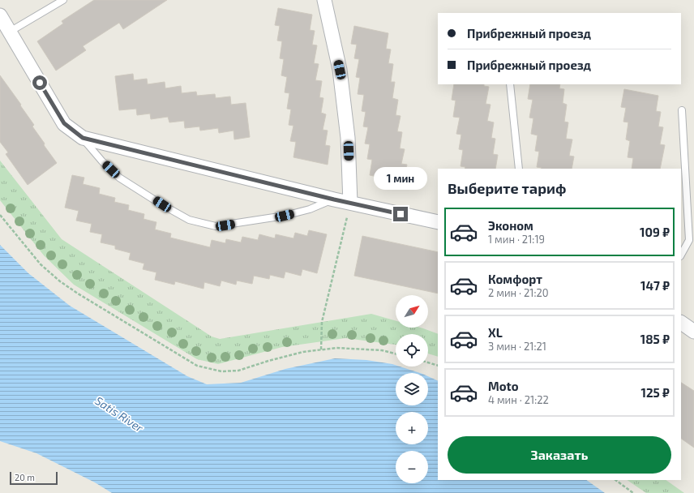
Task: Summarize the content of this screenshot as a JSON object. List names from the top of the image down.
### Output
{
  "water": ["Satis River"],
  "scale_bar": "20 m",
  "north": "top right",
  "page": {
    "banner": ["Прибрежный проезд", "Прибрежный проезд"],
    "bubble": "1 мин",
    "heading": "Выберите тариф",
    "list": [
      {
        "name": "Эконом",
        "note": "1 мин · 21:19",
        "value": "109 ₽"
      },
      {
        "name": "Комфорт",
        "note": "2 мин · 21:20",
        "value": "147 ₽"
      },
      {
        "name": "XL",
        "note": "3 мин · 21:21",
        "value": "185 ₽"
      },
      {
        "name": "Moto",
        "note": "4 мин · 21:22",
        "value": "125 ₽"
      }
    ],
    "map_buttons": ["+", "−"],
    "buttons": "Заказать",
    "scale": "20 m"
  }
}
